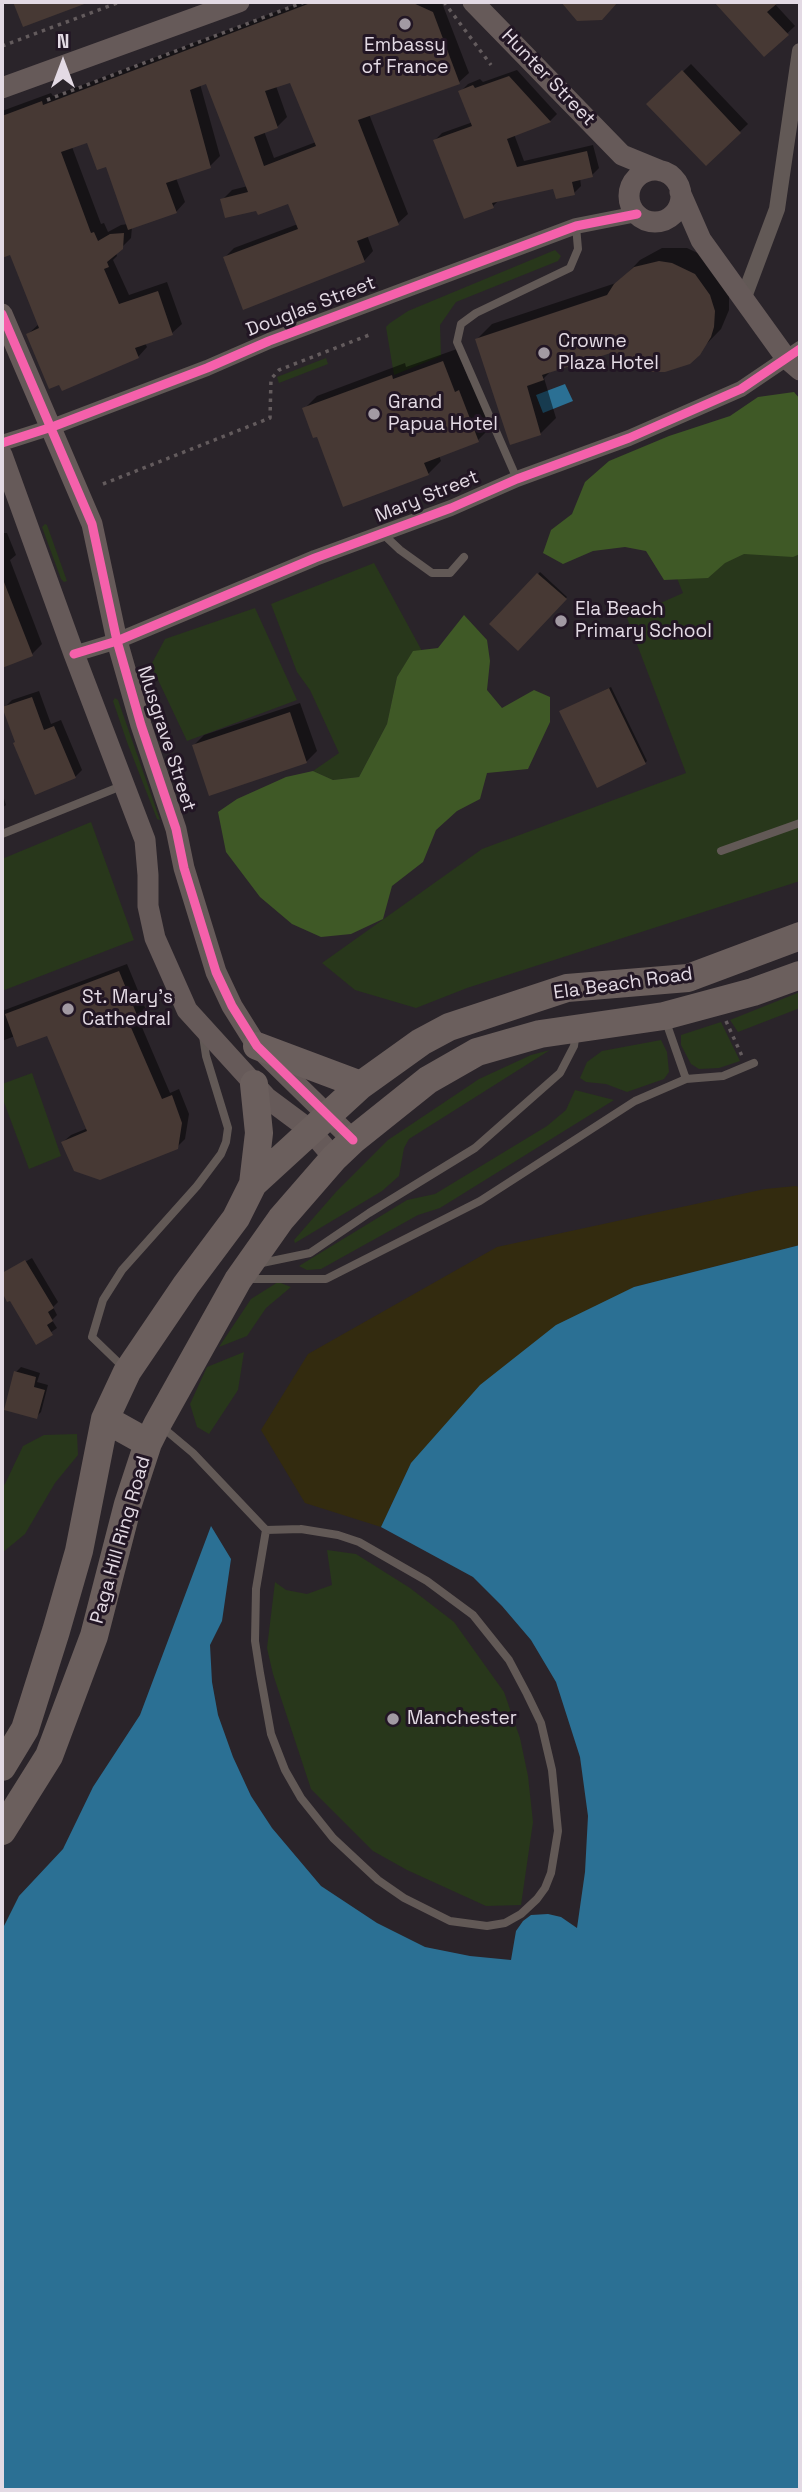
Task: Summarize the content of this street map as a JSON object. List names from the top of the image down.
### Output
{
  "streets": {
    "highway": ["Ela Beach Road", "Paga Hill Ring Road"],
    "street": [
      "Hunter Street",
      "Douglas Street",
      "Mary Street",
      "Musgrave Street"
    ]
  },
  "crossings": [
    ["Hunter Street", "Douglas Street"],
    ["Douglas Street", "Musgrave Street"],
    ["Mary Street", "Musgrave Street"],
    ["Musgrave Street", "Ela Beach Road"],
    ["Musgrave Street", "Paga Hill Ring Road"],
    ["Ela Beach Road", "Paga Hill Ring Road"]
  ],
  "places": [
    "Embassy of France",
    "Crowne Plaza Hotel",
    "Grand Papua Hotel",
    "Ela Beach Primary School",
    "St. Mary’s Cathedral",
    "Manchester"
  ],
  "north": "top"
}
